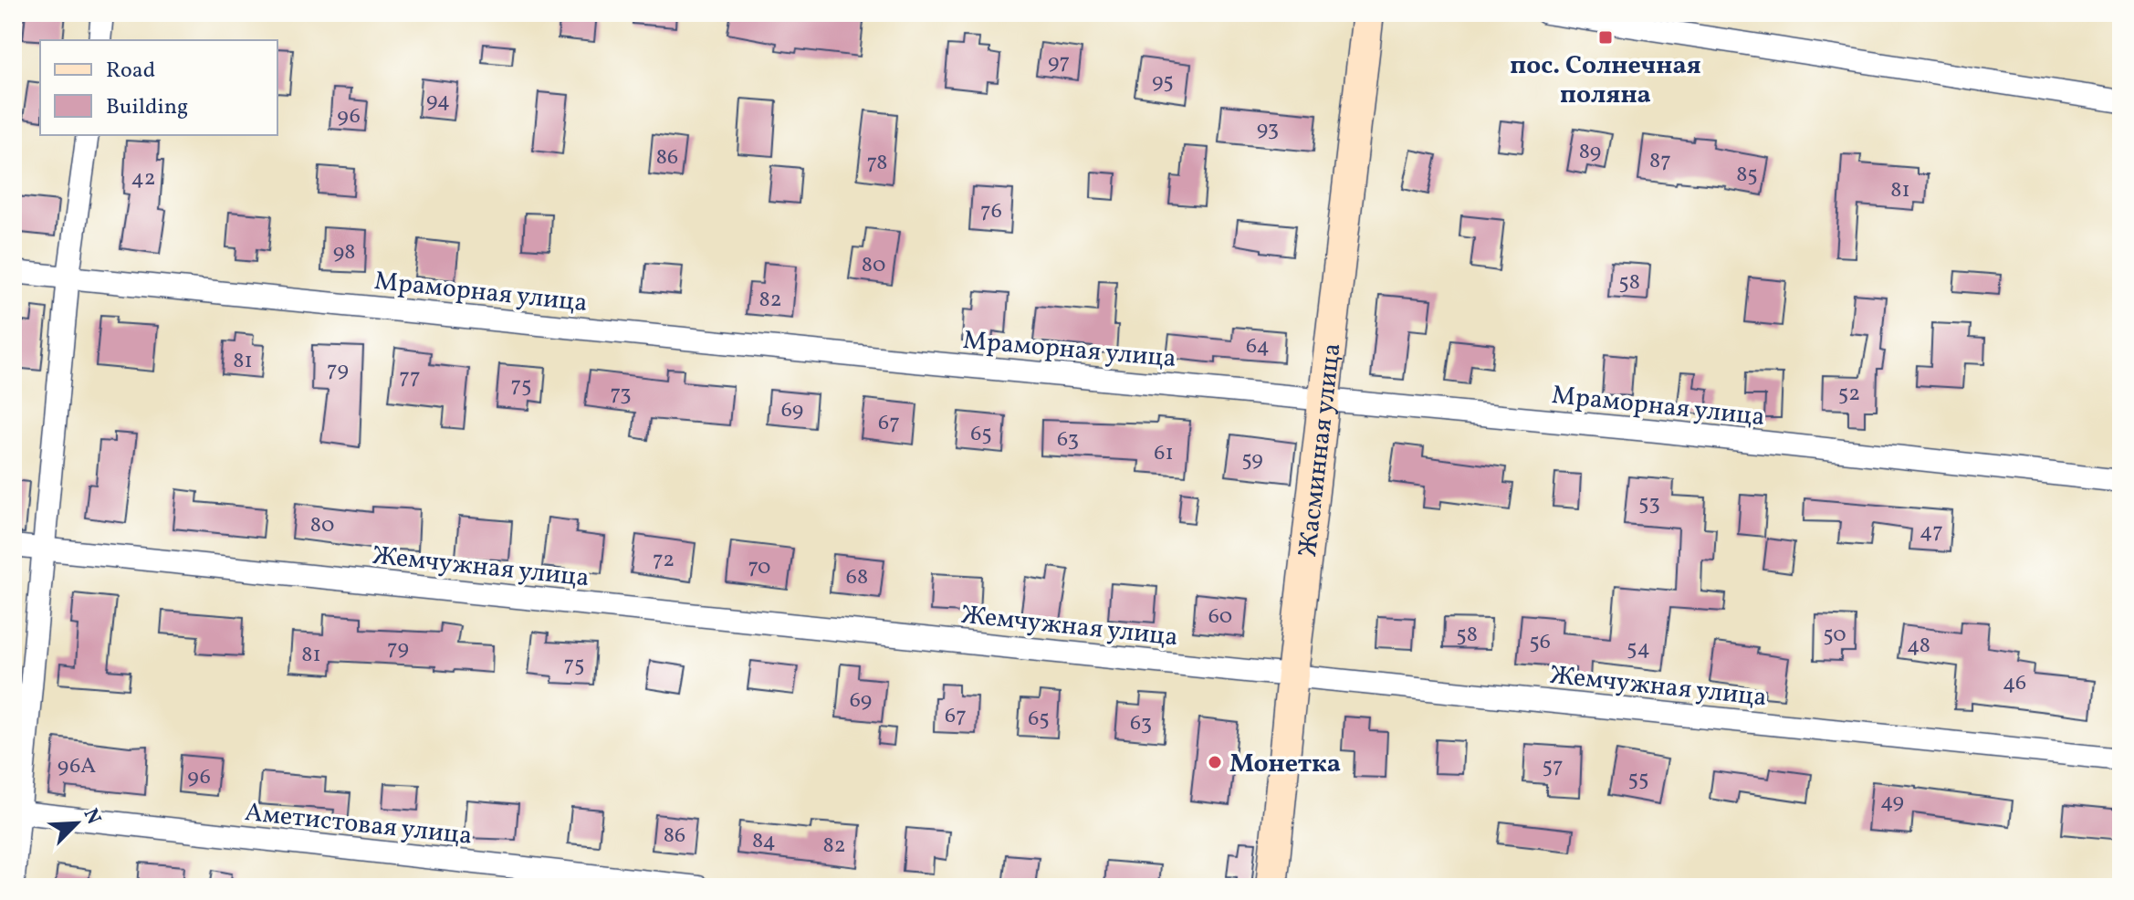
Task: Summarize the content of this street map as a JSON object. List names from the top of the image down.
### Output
{
  "streets": {
    "street": [
      "Мраморная улица",
      "Жасминная улица",
      "Жемчужная улица",
      "Аметистовая улица"
    ]
  },
  "crossings": [
    ["Мраморная улица", "Жасминная улица"],
    ["Жасминная улица", "Жемчужная улица"]
  ],
  "places": {
    "transit": ["пос. Солнечная поляна"],
    "other": ["Монетка"]
  },
  "house_numbers": [
    "97",
    "95",
    "94",
    "96",
    "93",
    "89",
    "86",
    "87",
    "78",
    "85",
    "42",
    "81",
    "76",
    "98",
    "80",
    "58",
    "82",
    "64",
    "81",
    "79",
    "77",
    "75",
    "73",
    "52",
    "69",
    "67",
    "65",
    "63",
    "61",
    "59",
    "53",
    "80",
    "47",
    "72",
    "70",
    "68",
    "60",
    "58",
    "50",
    "56",
    "48",
    "79",
    "54",
    "81",
    "75",
    "46",
    "69",
    "67",
    "65",
    "63",
    "96А",
    "57",
    "96",
    "55",
    "49",
    "86",
    "84",
    "82"
  ],
  "legend": ["Road", "Building"],
  "north": "top right"
}
